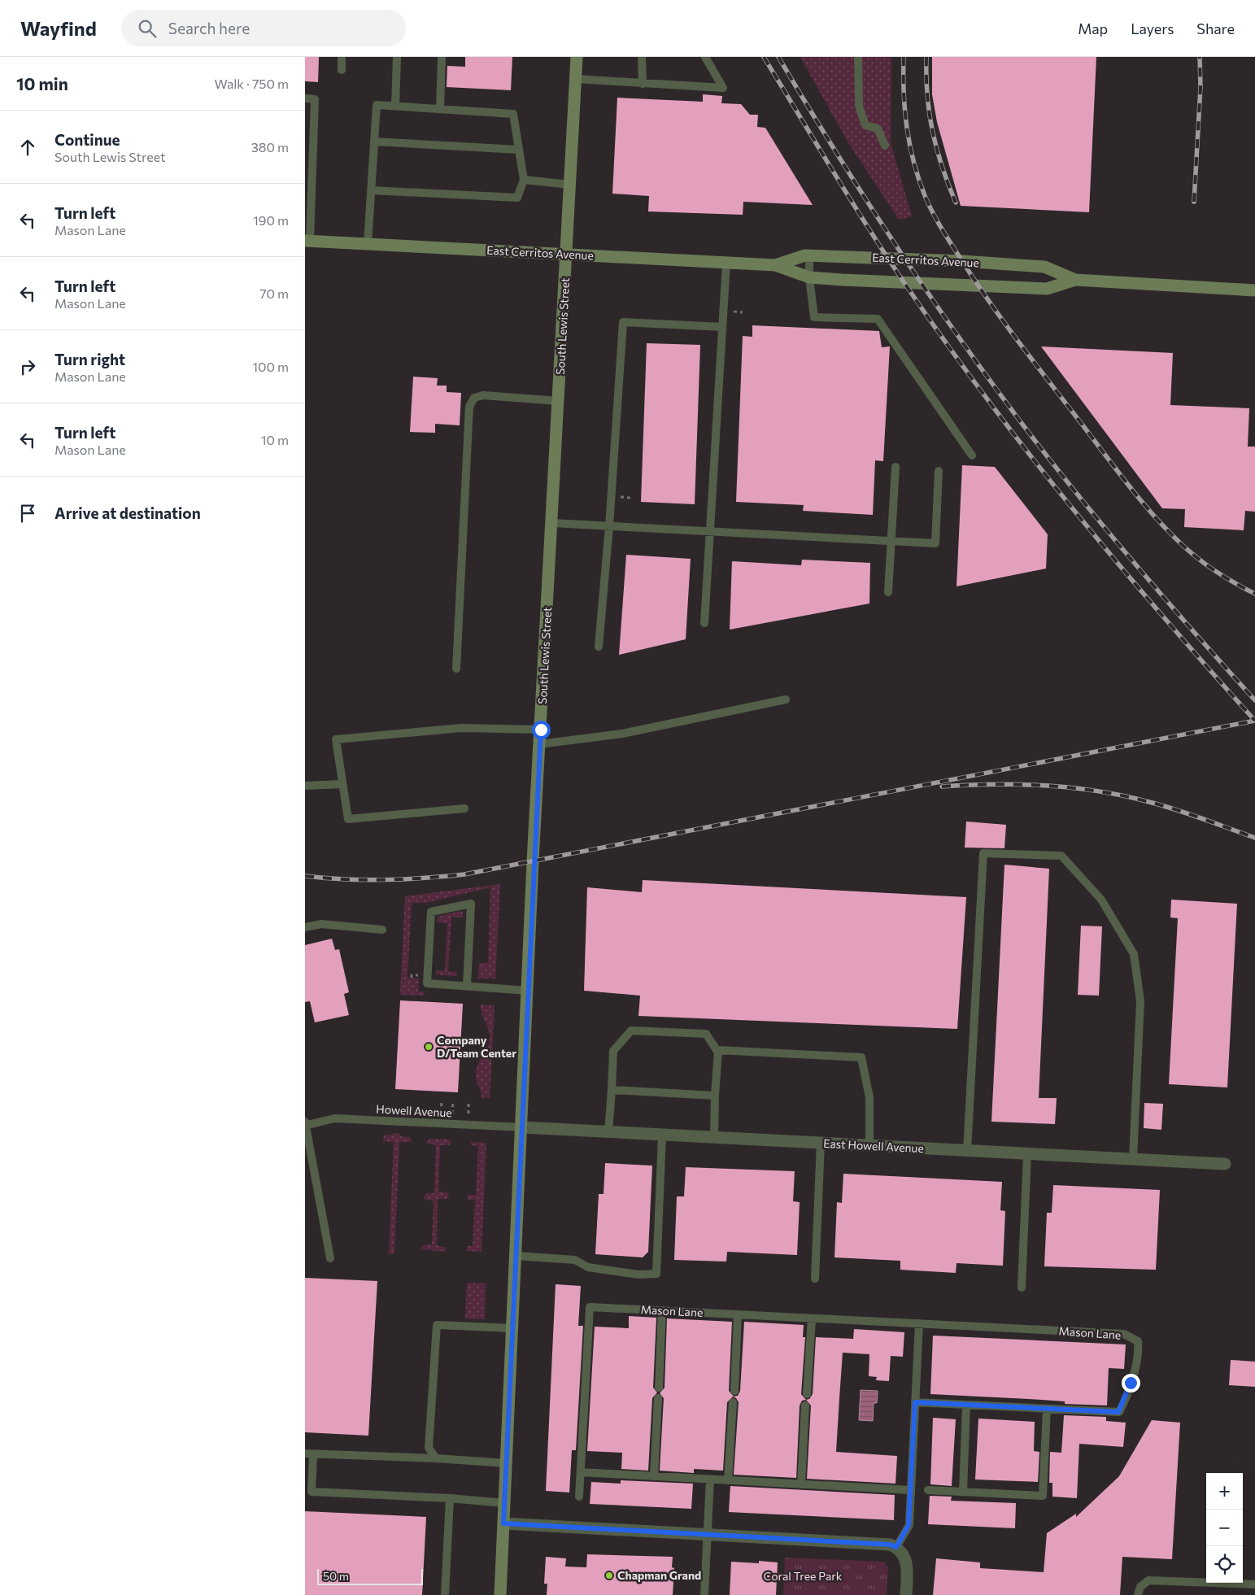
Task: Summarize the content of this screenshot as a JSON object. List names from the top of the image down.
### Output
{
  "streets": {
    "main road": ["East Cerritos Avenue", "South Lewis Street"],
    "street": ["East Howell Avenue"],
    "lane": ["Howell Avenue", "Mason Lane"]
  },
  "crossings": [
    ["East Cerritos Avenue", "South Lewis Street"],
    ["South Lewis Street", "Howell Avenue"],
    ["South Lewis Street", "East Howell Avenue"],
    ["Howell Avenue", "East Howell Avenue"]
  ],
  "parks": ["Coral Tree Park"],
  "places": ["Company D/Team Center", "Chapman Grand"],
  "scale_bar": "50 m",
  "page": {
    "header": "Wayfind",
    "search": "Search here",
    "nav": ["Map", "Layers", "Share"],
    "heading": ["10 min", "Walk · 750 m"],
    "list": [
      ["Continue", "South Lewis Street", "380 m"],
      ["Turn left", "Mason Lane", "190 m"],
      ["Turn left", "Mason Lane", "70 m"],
      ["Turn right", "Mason Lane", "100 m"],
      ["Turn left", "Mason Lane", "10 m"],
      "Arrive at destination"
    ],
    "map_buttons": ["+", "−"],
    "scale": "50 m"
  }
}
